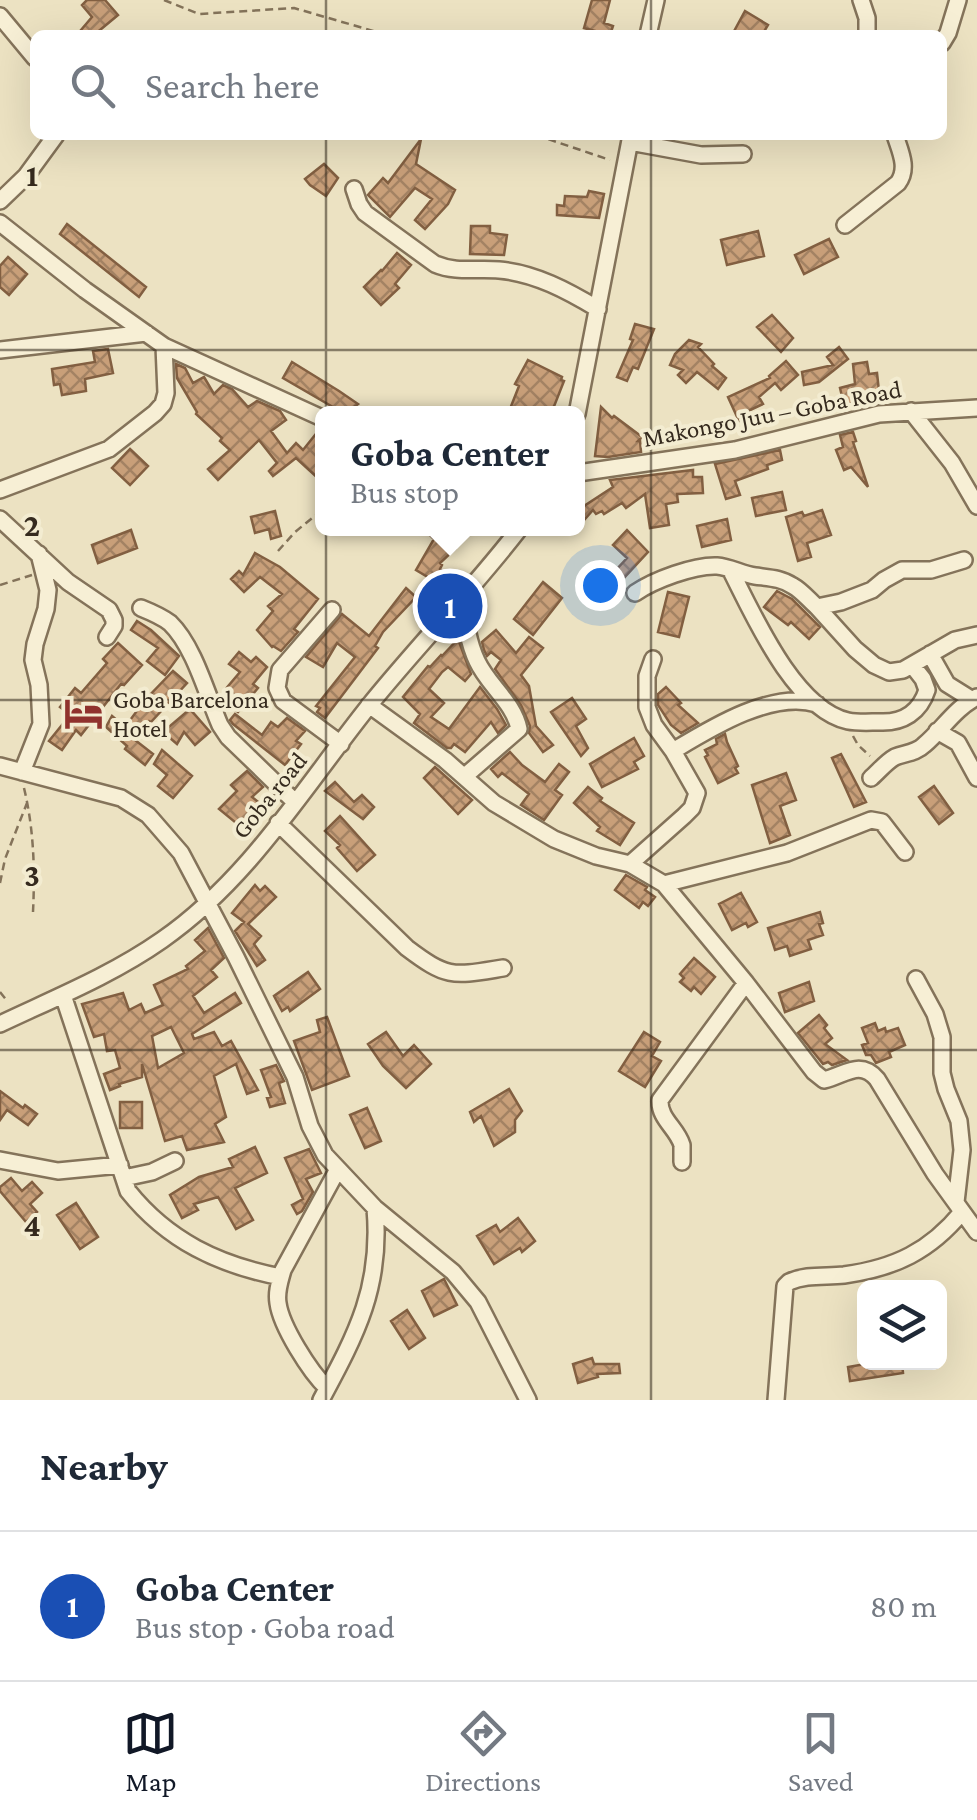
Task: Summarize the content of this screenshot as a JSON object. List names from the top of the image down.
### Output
{
  "streets": {
    "street": ["Makongo Juu – Goba Road", "Goba road"]
  },
  "places": {
    "hotel": ["Goba Barcelona Hotel"]
  },
  "page": {
    "search": "Search here",
    "popup": ["Goba Center", "Bus stop"],
    "pins": "1",
    "heading": "Nearby",
    "list": [
      {
        "mark": "1",
        "name": "Goba Center",
        "note": "Bus stop · Goba road",
        "value": "80 m"
      }
    ],
    "nav": ["Map", "Directions", "Saved"]
  },
  "grid": {
    "rows": [
      "1",
      "2",
      "3",
      "4"
    ]
  }
}
